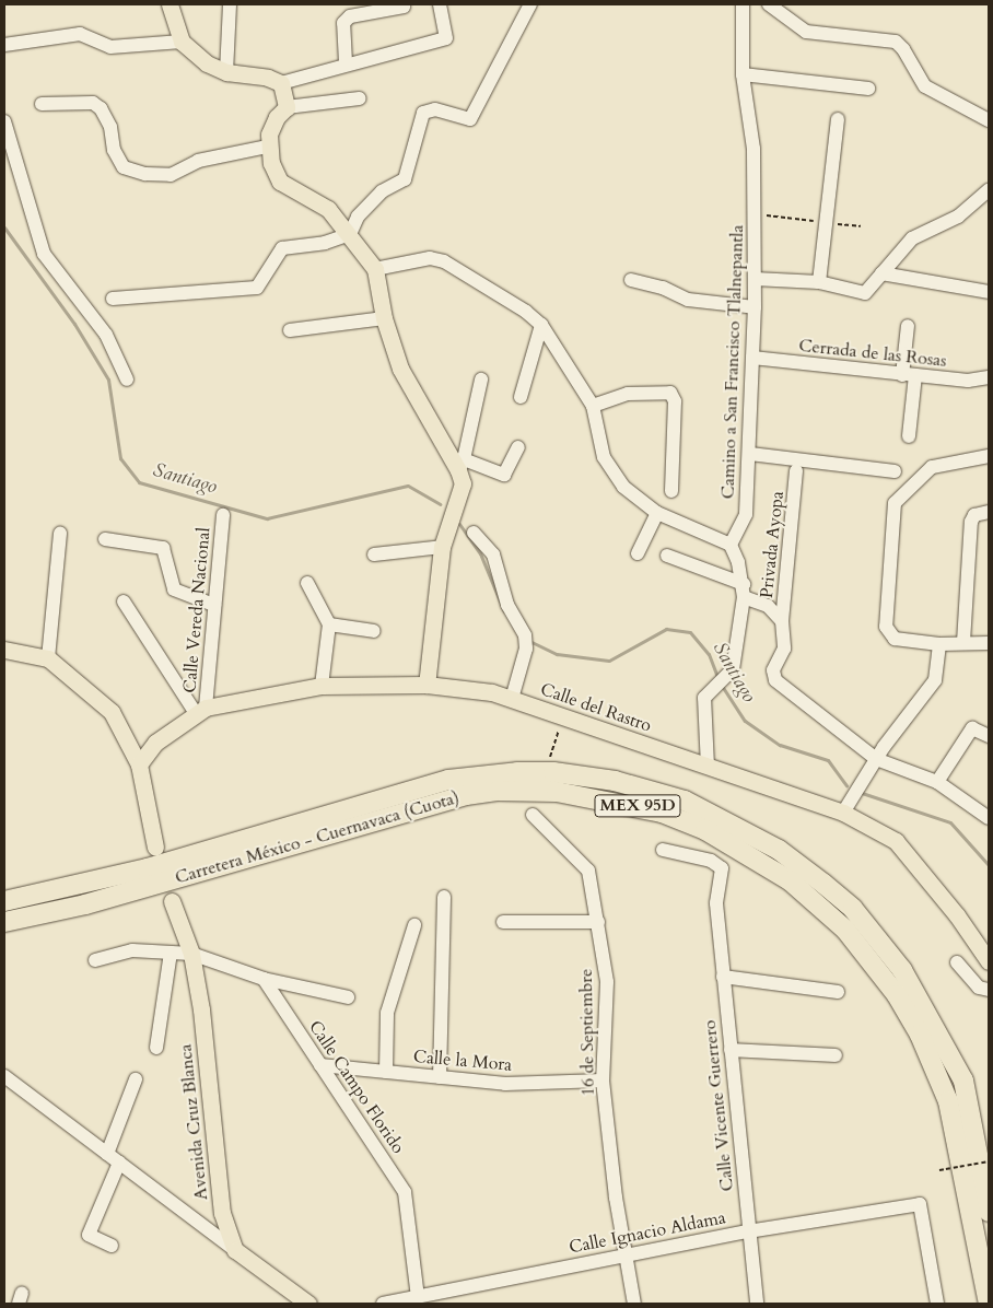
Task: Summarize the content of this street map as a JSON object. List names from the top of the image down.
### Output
{
  "streets": {
    "highway": ["MEX 95D", "Carretera México - Cuernavaca (Cuota)"],
    "main road": ["Calle del Rastro", "Avenida Cruz Blanca"],
    "street": [
      "Cerrada de las Rosas",
      "Camino a San Francisco Tlalnepantla",
      "Privada Ayopa",
      "Calle Vereda Nacional",
      "16 de Septiembre",
      "Calle la Mora",
      "Calle Campo Florido",
      "Calle Vicente Guerrero",
      "Calle Ignacio Aldama"
    ]
  },
  "crossings": [
    ["Cerrada de las Rosas", "Camino a San Francisco Tlalnepantla"],
    ["Calle Vereda Nacional", "Calle del Rastro"],
    ["16 de Septiembre", "Calle la Mora"],
    ["16 de Septiembre", "Calle Ignacio Aldama"],
    ["Calle la Mora", "Calle Campo Florido"],
    ["Calle Campo Florido", "Calle Ignacio Aldama"],
    ["Calle Vicente Guerrero", "Calle Ignacio Aldama"]
  ],
  "water": ["Santiago"]
}
